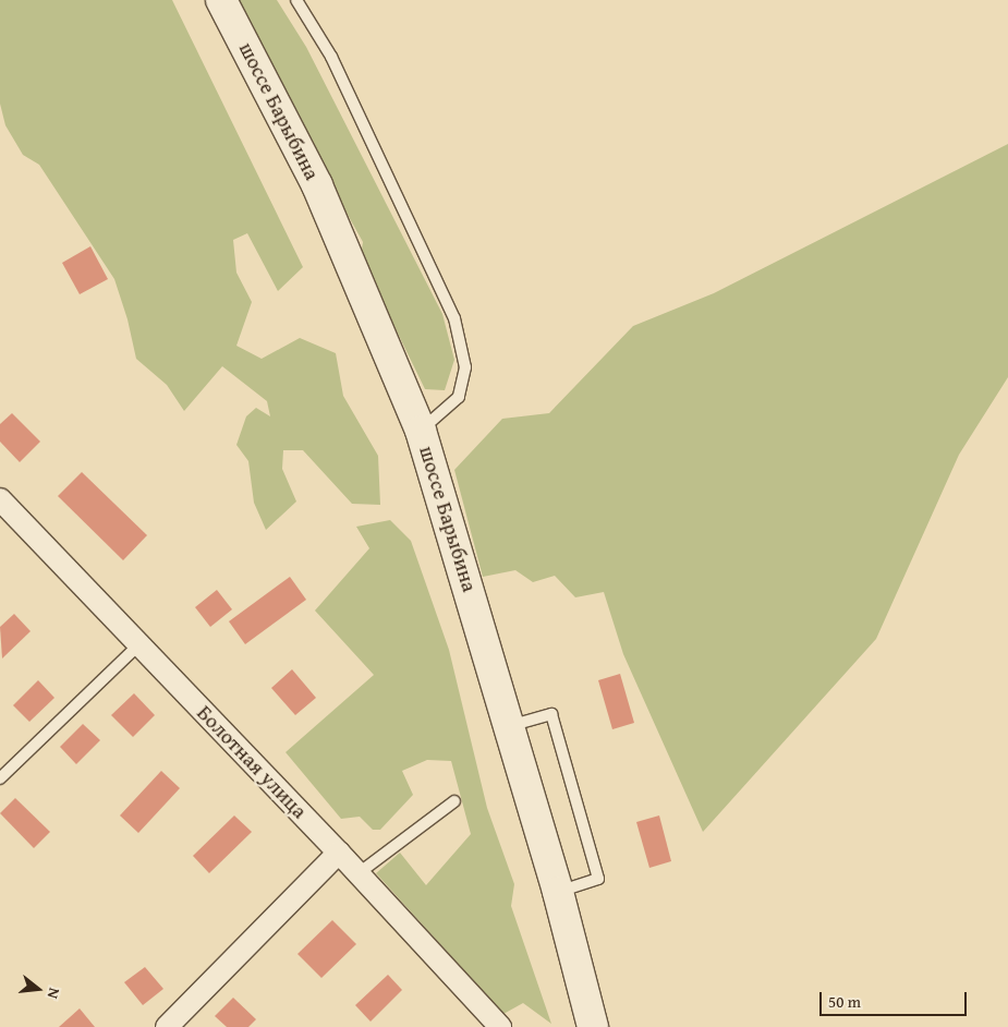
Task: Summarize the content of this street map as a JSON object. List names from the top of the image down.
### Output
{
  "streets": {
    "main road": ["шоссе Барыбина"],
    "street": ["Болотная улица"]
  },
  "scale_bar": "50 m",
  "north": "right"
}
